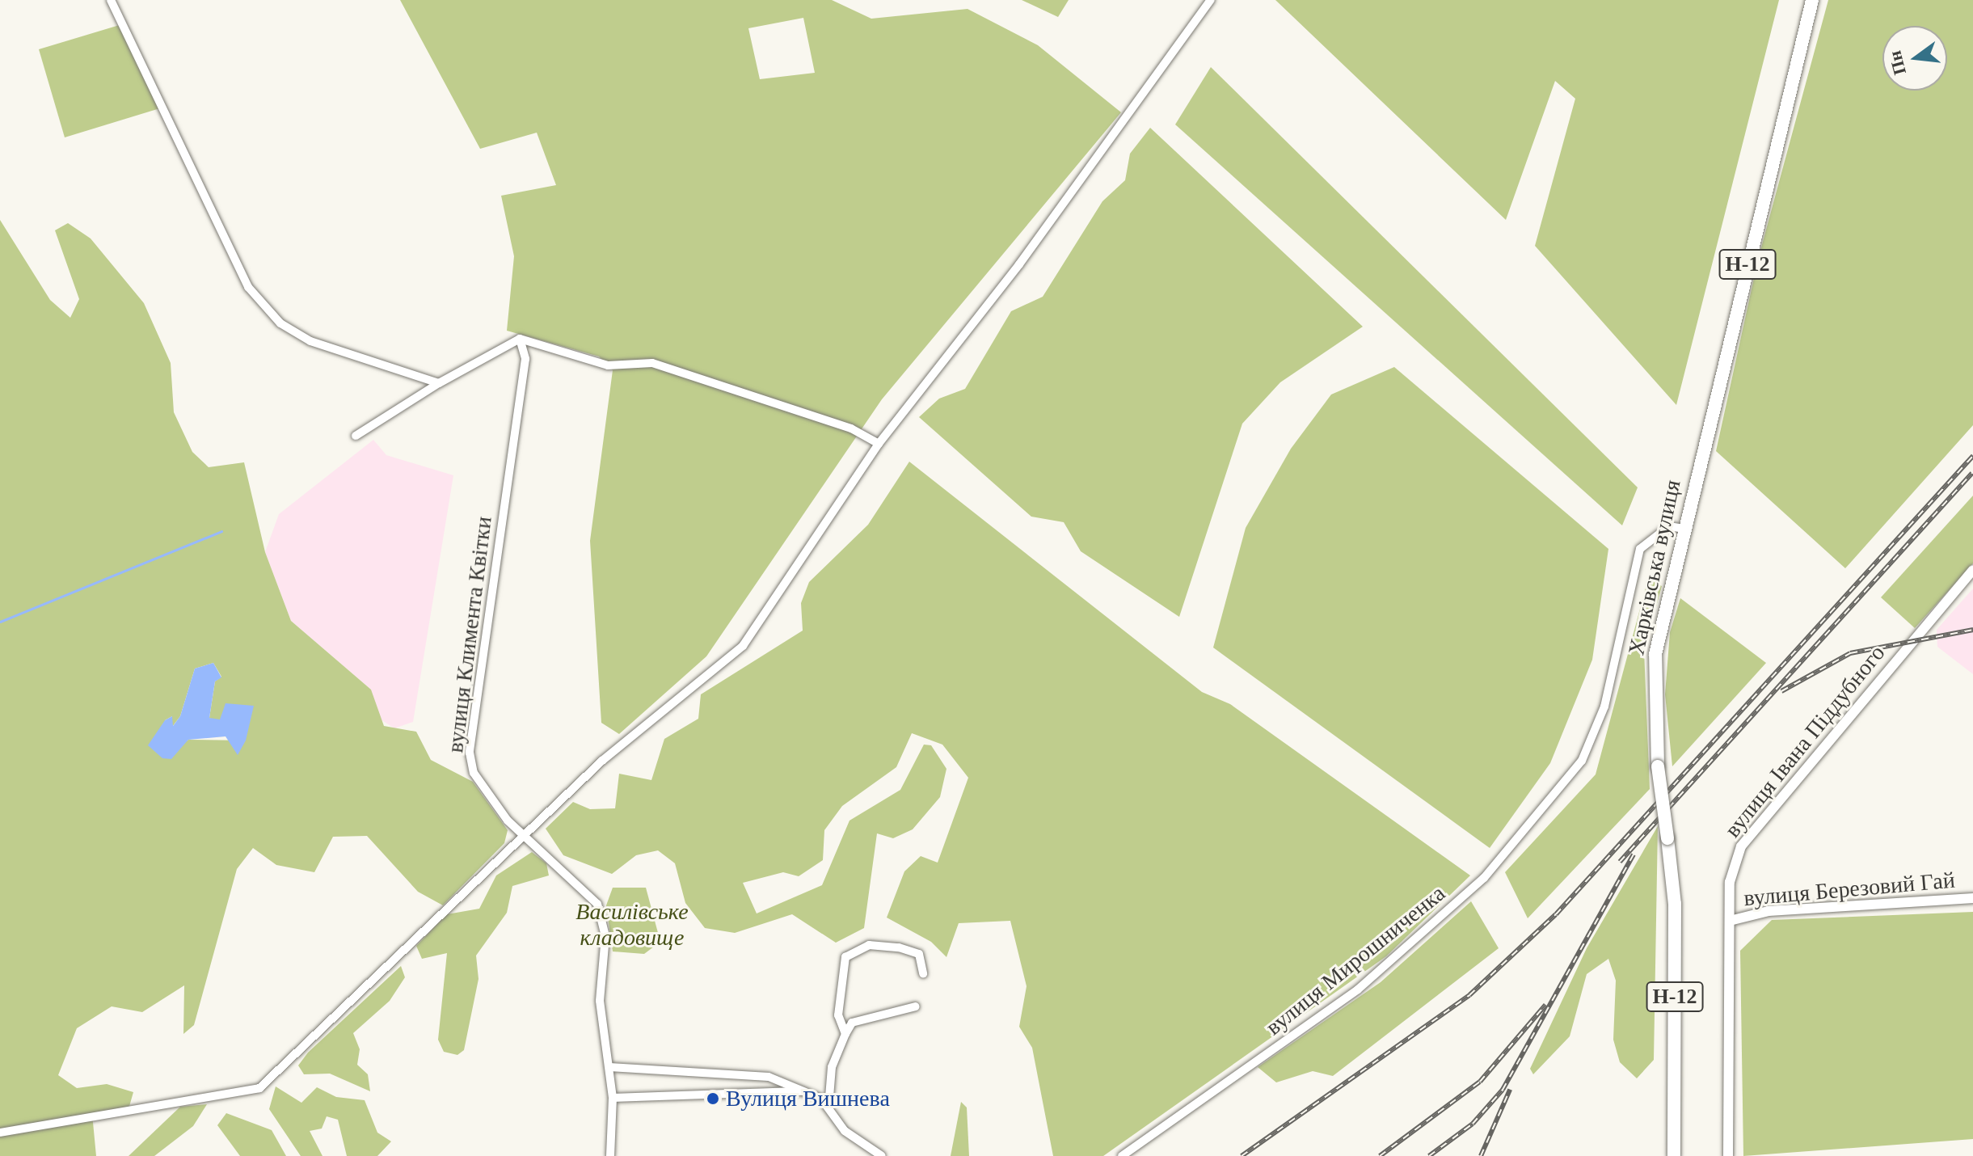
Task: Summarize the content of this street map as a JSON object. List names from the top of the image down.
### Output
{
  "streets": {
    "main road": ["Н-12", "Харківська вулиця"],
    "street": [
      "вулиця Климента Квітки",
      "вулиця Івана Піддубного",
      "вулиця Березовий Гай",
      "вулиця Мирошниченка"
    ]
  },
  "crossings": [
    ["Харківська вулиця", "вулиця Мирошниченка"],
    ["вулиця Івана Піддубного", "вулиця Березовий Гай"]
  ],
  "parks": ["Василівське кладовище"],
  "places": ["Вулиця Вишнева"],
  "north": "left"
}
